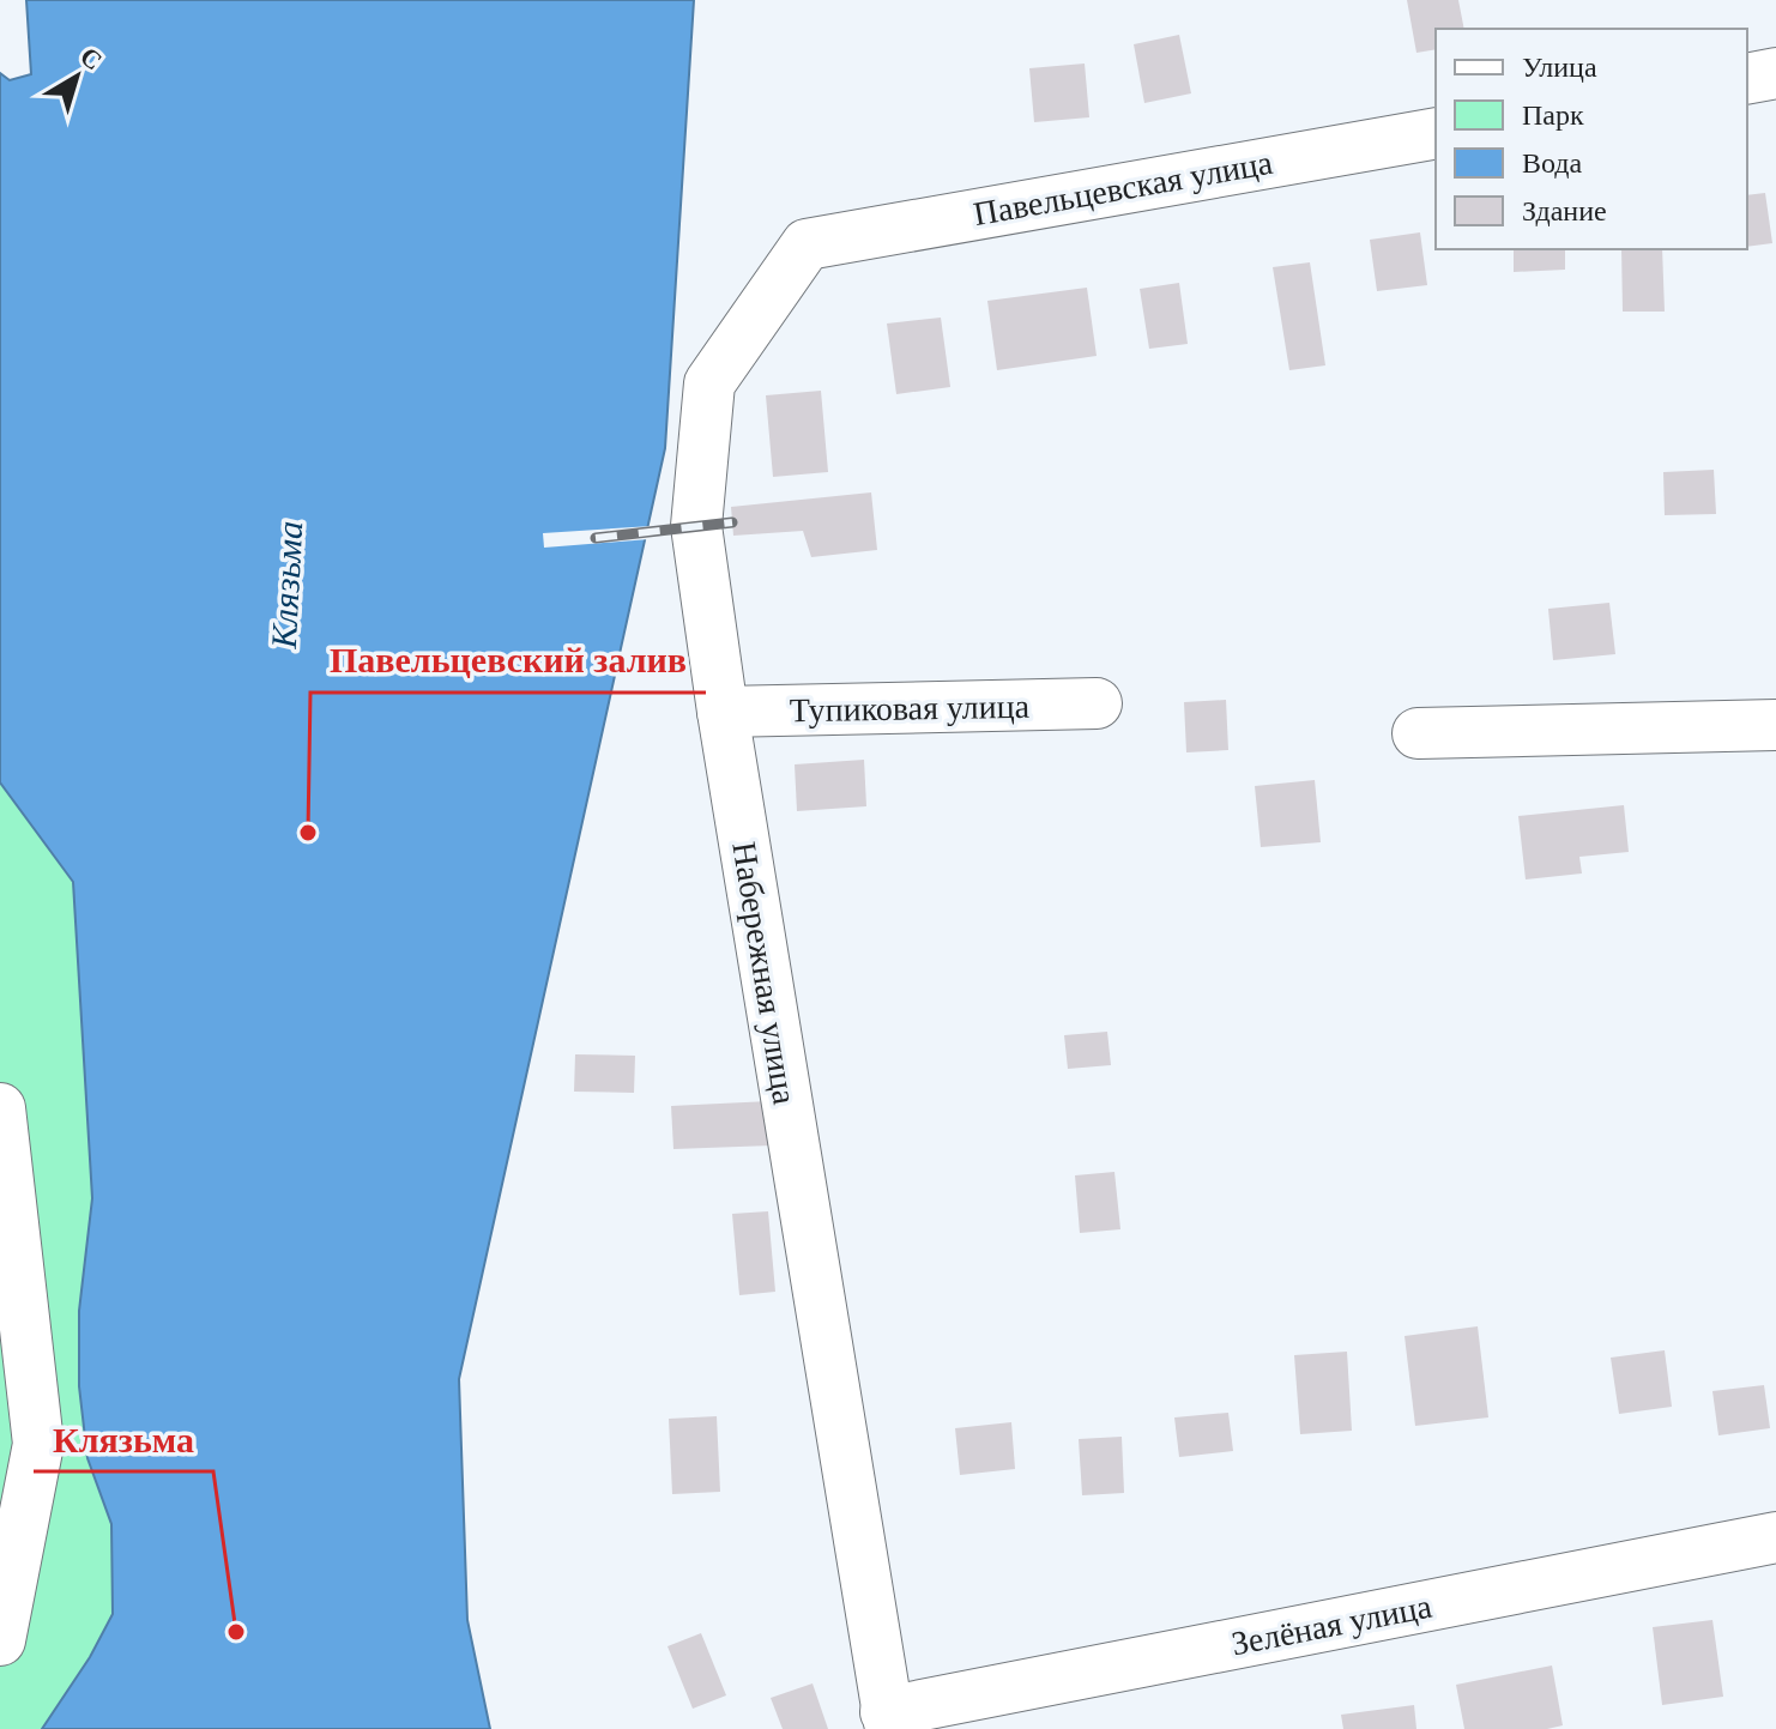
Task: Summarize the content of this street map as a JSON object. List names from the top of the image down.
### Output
{
  "streets": {
    "street": [
      "Павельцевская улица",
      "Тупиковая улица",
      "Набережная улица",
      "Зелёная улица"
    ]
  },
  "crossings": [
    ["Павельцевская улица", "Набережная улица"],
    ["Тупиковая улица", "Набережная улица"],
    ["Набережная улица", "Зелёная улица"]
  ],
  "water": ["Клязьма"],
  "places": ["Павельцевский залив", "Клязьма"],
  "legend": [
    "Улица",
    "Парк",
    "Вода",
    "Здание"
  ],
  "north": "top right"
}
